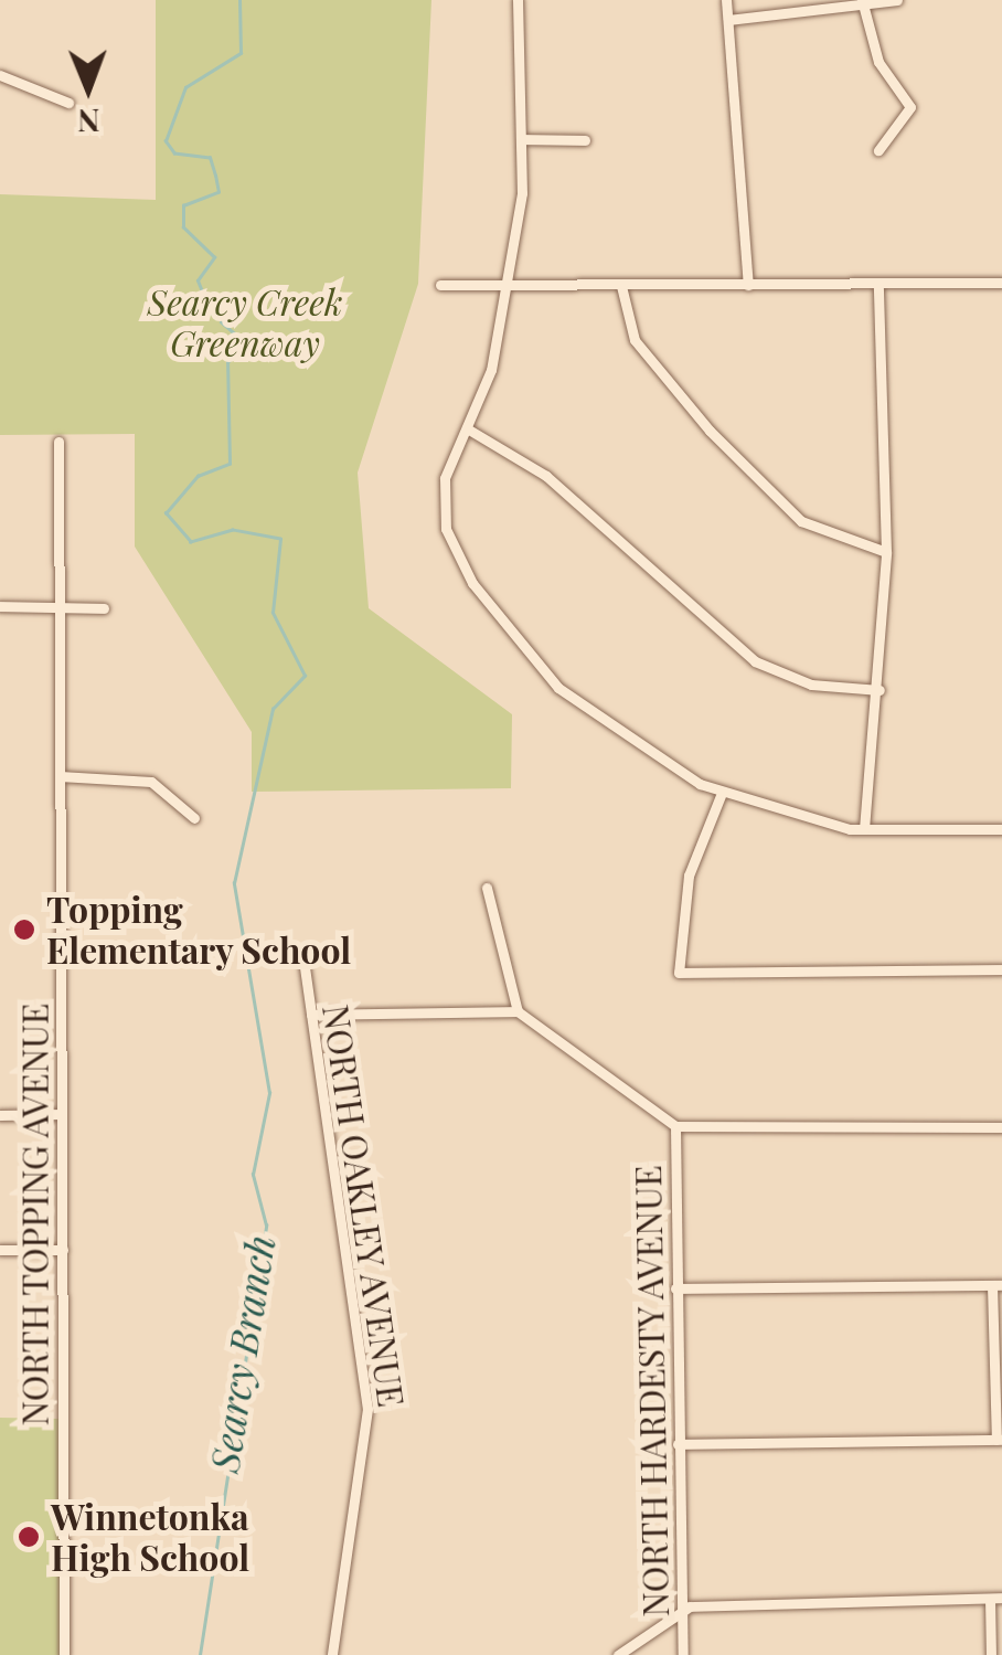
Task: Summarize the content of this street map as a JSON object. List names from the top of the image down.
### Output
{
  "streets": {
    "street": ["NORTH OAKLEY AVENUE", "NORTH TOPPING AVENUE", "NORTH HARDESTY AVENUE"]
  },
  "water": ["Searcy Branch"],
  "parks": ["Searcy Creek Greenway"],
  "places": ["Topping Elementary School", "Winnetonka High School"],
  "north": "bottom"
}
